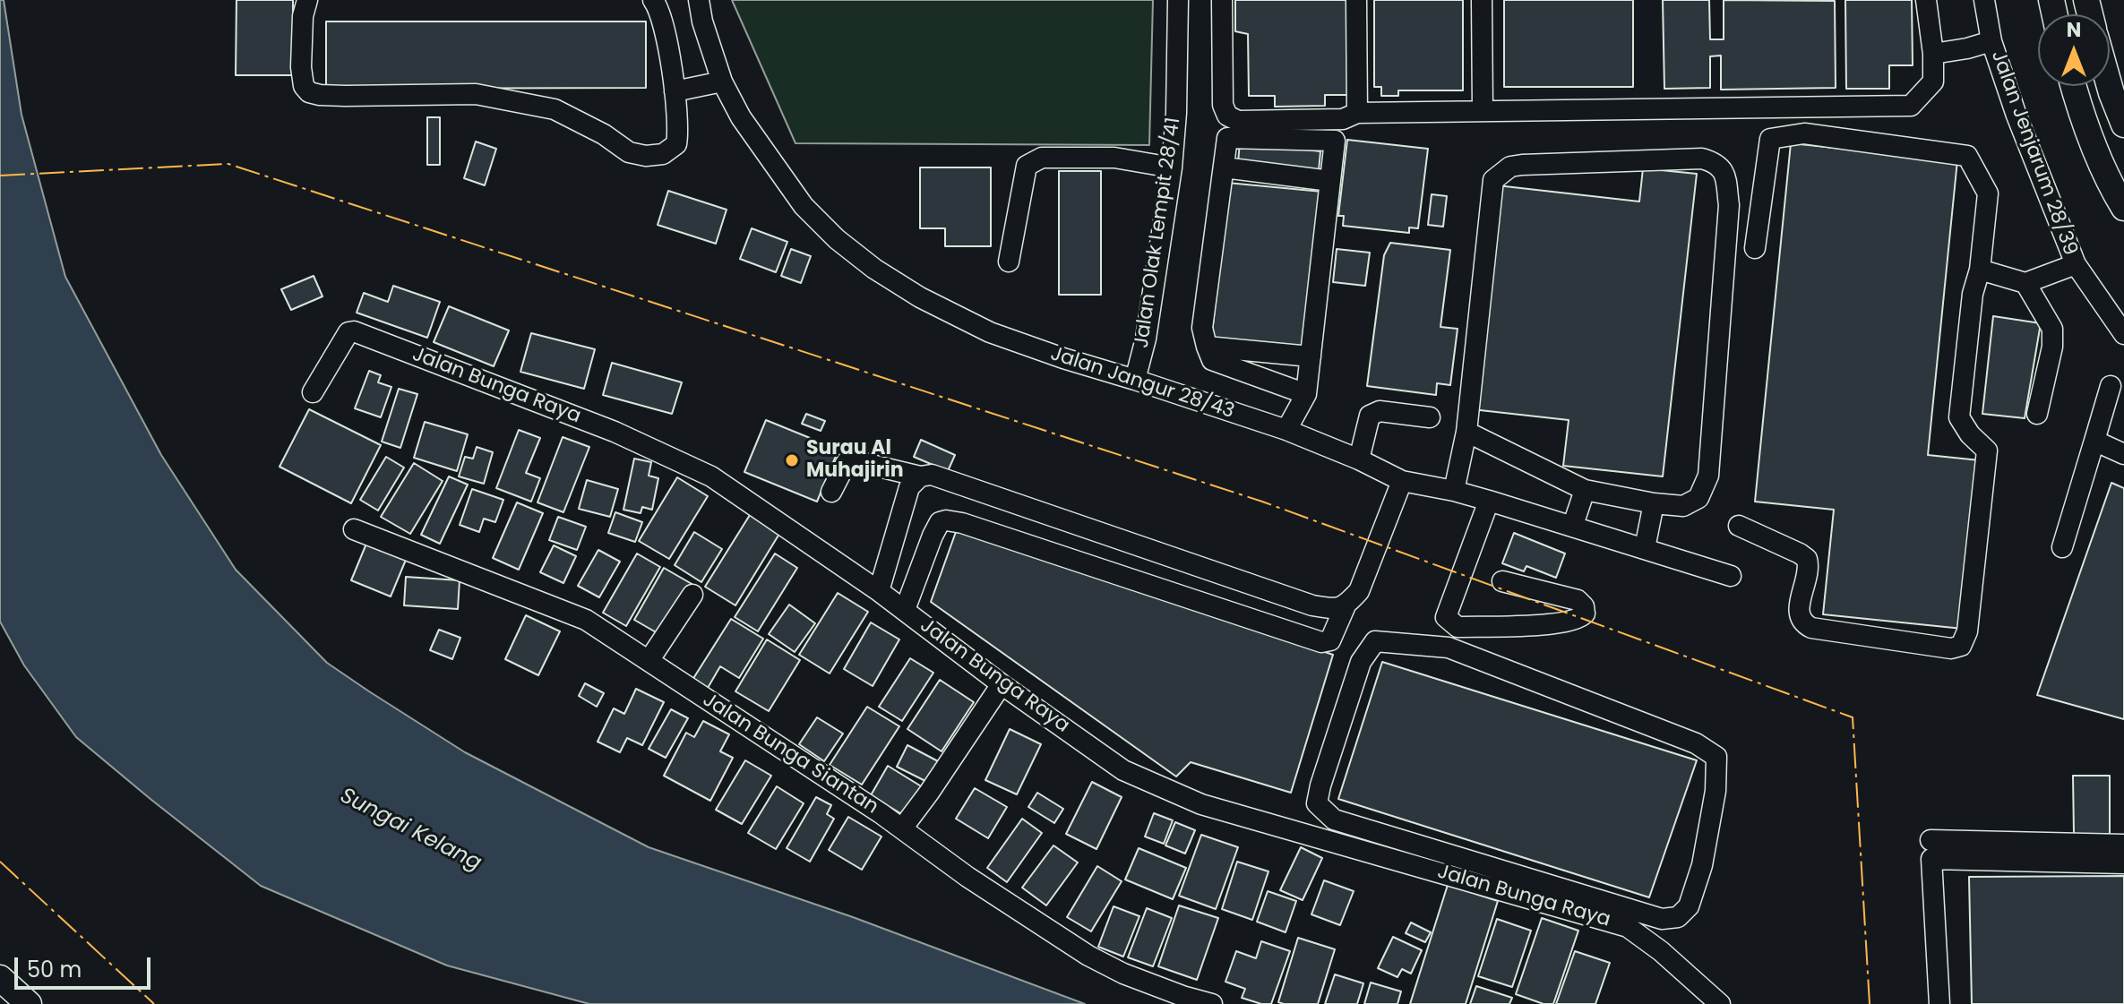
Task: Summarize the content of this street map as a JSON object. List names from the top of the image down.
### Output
{
  "streets": {
    "street": [
      "Jalan Jenjarum 28/39",
      "Jalan Olak Lempit 28/41",
      "Jalan Jangur 28/43",
      "Jalan Bunga Raya",
      "Jalan Bunga Siantan"
    ]
  },
  "crossings": [
    ["Jalan Olak Lempit 28/41", "Jalan Jangur 28/43"]
  ],
  "water": ["Sungai Kelang"],
  "places": ["Surau Al Muhajirin"],
  "scale_bar": "50 m",
  "north": "top"
}
